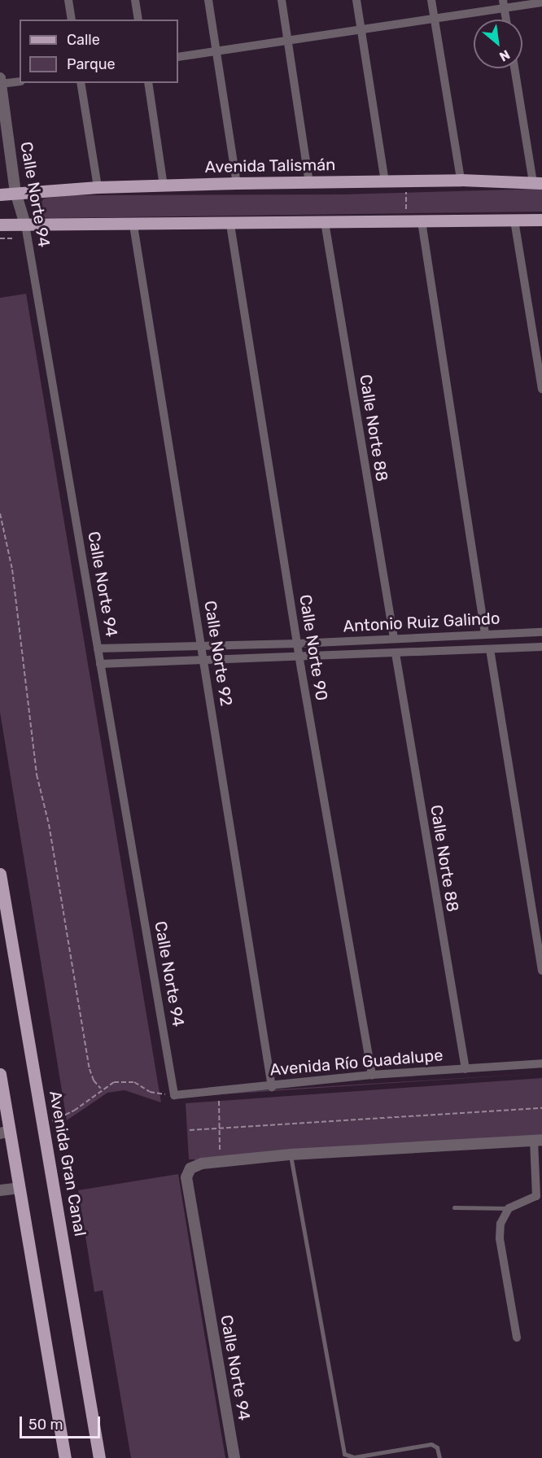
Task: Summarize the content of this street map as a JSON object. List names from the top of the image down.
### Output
{
  "streets": {
    "main road": ["Avenida Talismán", "Avenida Gran Canal"],
    "street": [
      "Calle Norte 94",
      "Calle Norte 88",
      "Antonio Ruiz Galindo",
      "Calle Norte 90",
      "Calle Norte 92",
      "Avenida Río Guadalupe"
    ]
  },
  "crossings": [
    ["Avenida Talismán", "Calle Norte 94"],
    ["Calle Norte 94", "Antonio Ruiz Galindo"],
    ["Calle Norte 94", "Avenida Río Guadalupe"],
    ["Calle Norte 88", "Antonio Ruiz Galindo"],
    ["Calle Norte 88", "Avenida Río Guadalupe"],
    ["Antonio Ruiz Galindo", "Calle Norte 90"],
    ["Antonio Ruiz Galindo", "Calle Norte 92"],
    ["Calle Norte 90", "Avenida Río Guadalupe"],
    ["Calle Norte 92", "Avenida Río Guadalupe"]
  ],
  "legend": ["Calle", "Parque"],
  "scale_bar": "50 m",
  "north": "bottom right"
}
